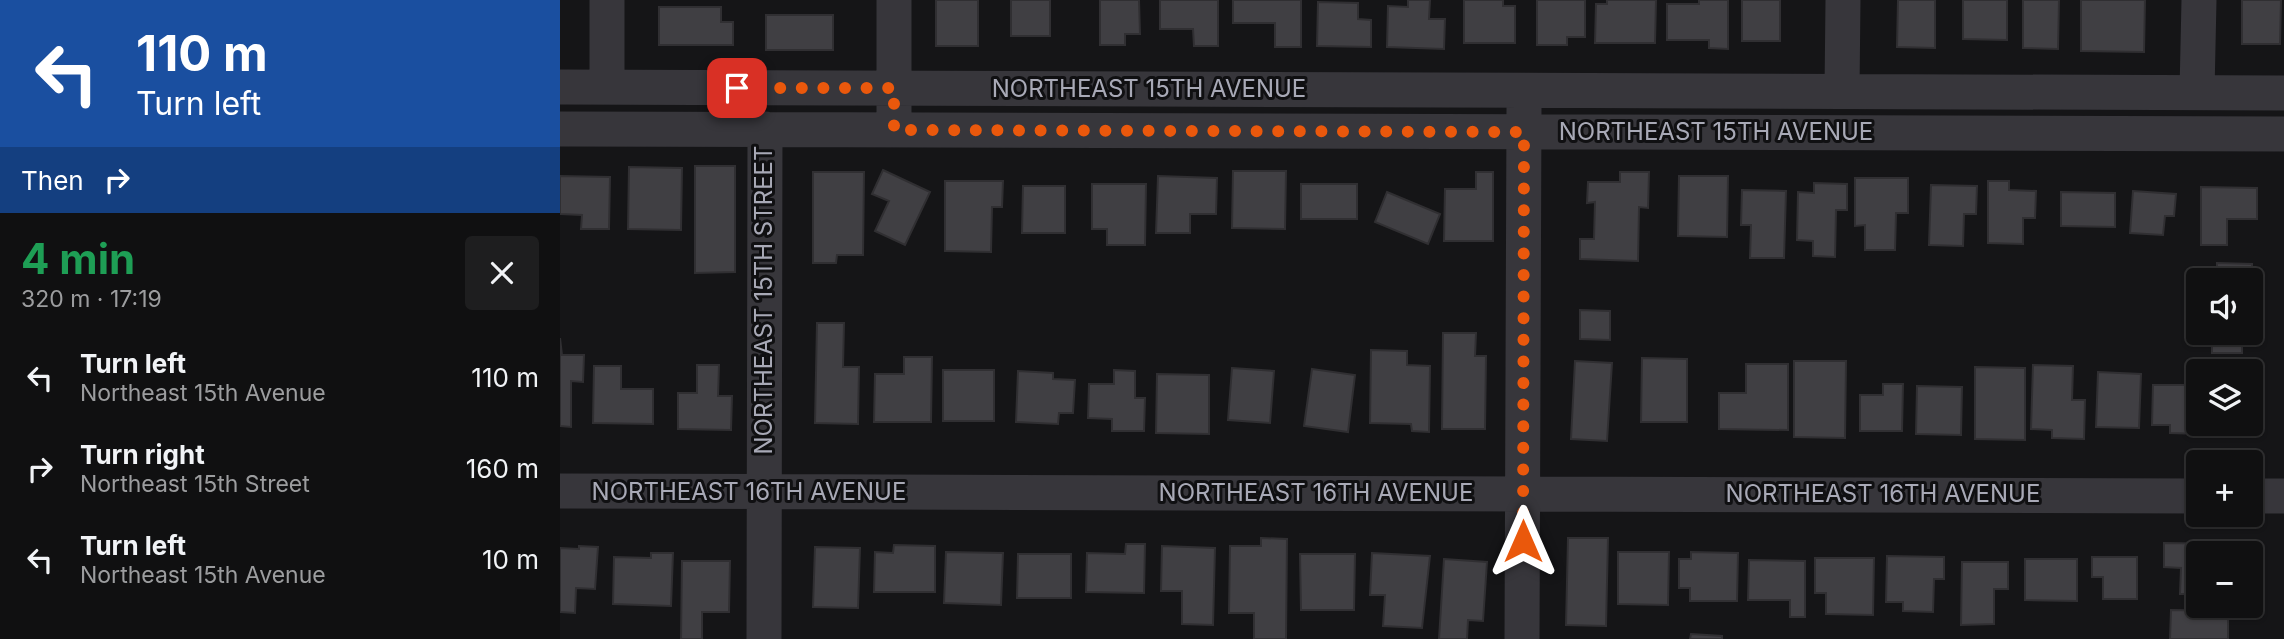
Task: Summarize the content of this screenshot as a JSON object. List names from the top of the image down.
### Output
{
  "streets": {
    "street": ["NORTHEAST 15TH AVENUE", "NORTHEAST 15TH STREET", "NORTHEAST 16TH AVENUE"]
  },
  "crossings": [
    ["NORTHEAST 15TH AVENUE", "NORTHEAST 15TH STREET"],
    ["NORTHEAST 15TH STREET", "NORTHEAST 16TH AVENUE"]
  ],
  "page": {
    "turn": ["110 m", "Turn left"],
    "then": "Then",
    "heading": ["4 min", "320 m · 17:19"],
    "map_buttons": ["+", "−"],
    "list": [
      {
        "name": "Turn left",
        "note": "Northeast 15th Avenue",
        "value": "110 m"
      },
      {
        "name": "Turn right",
        "note": "Northeast 15th Street",
        "value": "160 m"
      },
      {
        "name": "Turn left",
        "note": "Northeast 15th Avenue",
        "value": "10 m"
      }
    ]
  }
}
